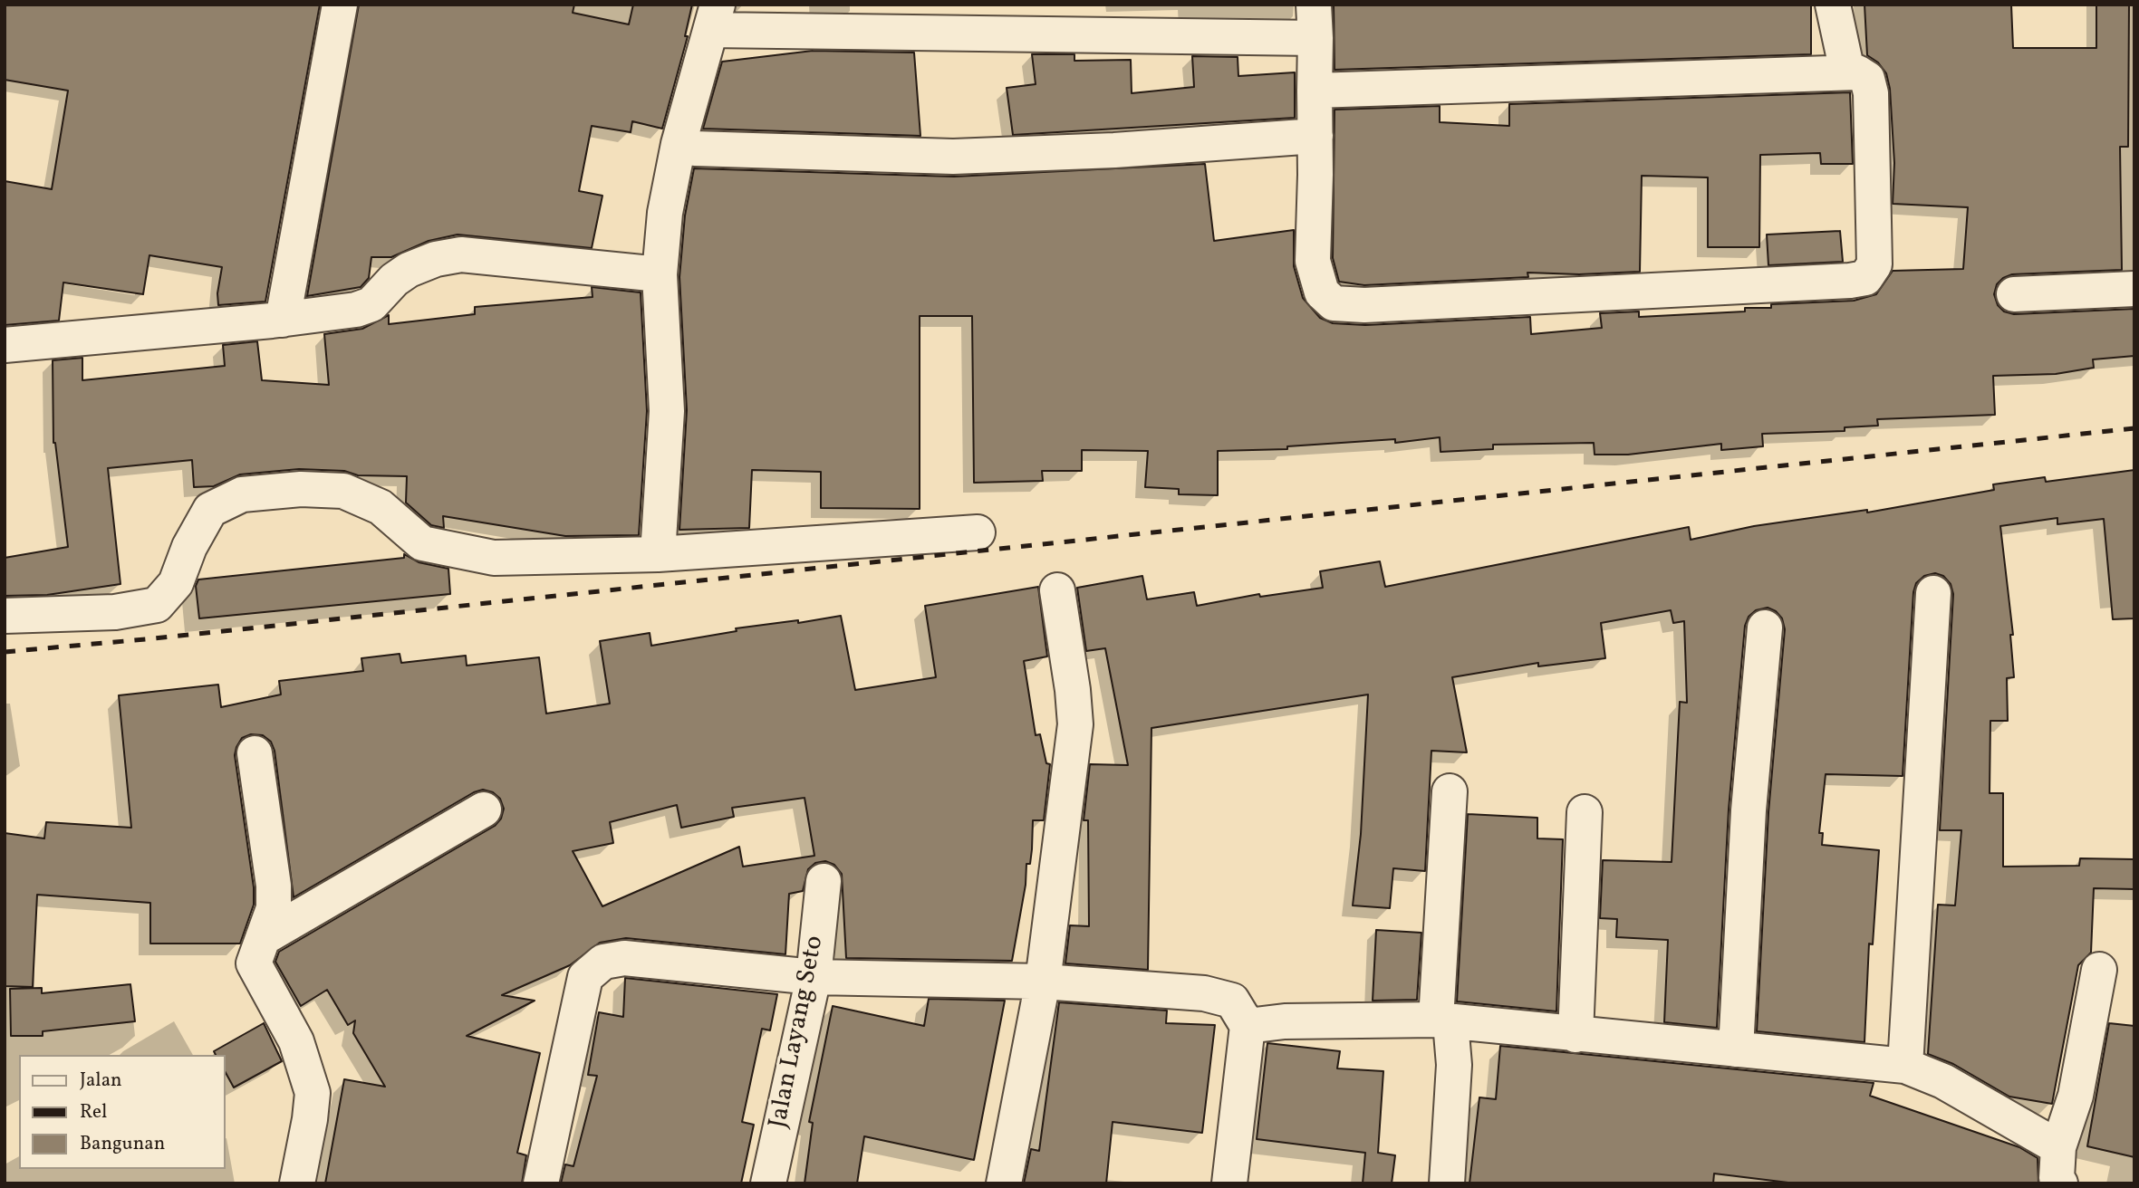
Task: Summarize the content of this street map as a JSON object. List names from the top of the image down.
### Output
{
  "streets": {
    "street": ["Jalan Layang Seto"]
  },
  "legend": ["Jalan", "Rel", "Bangunan"]
}
